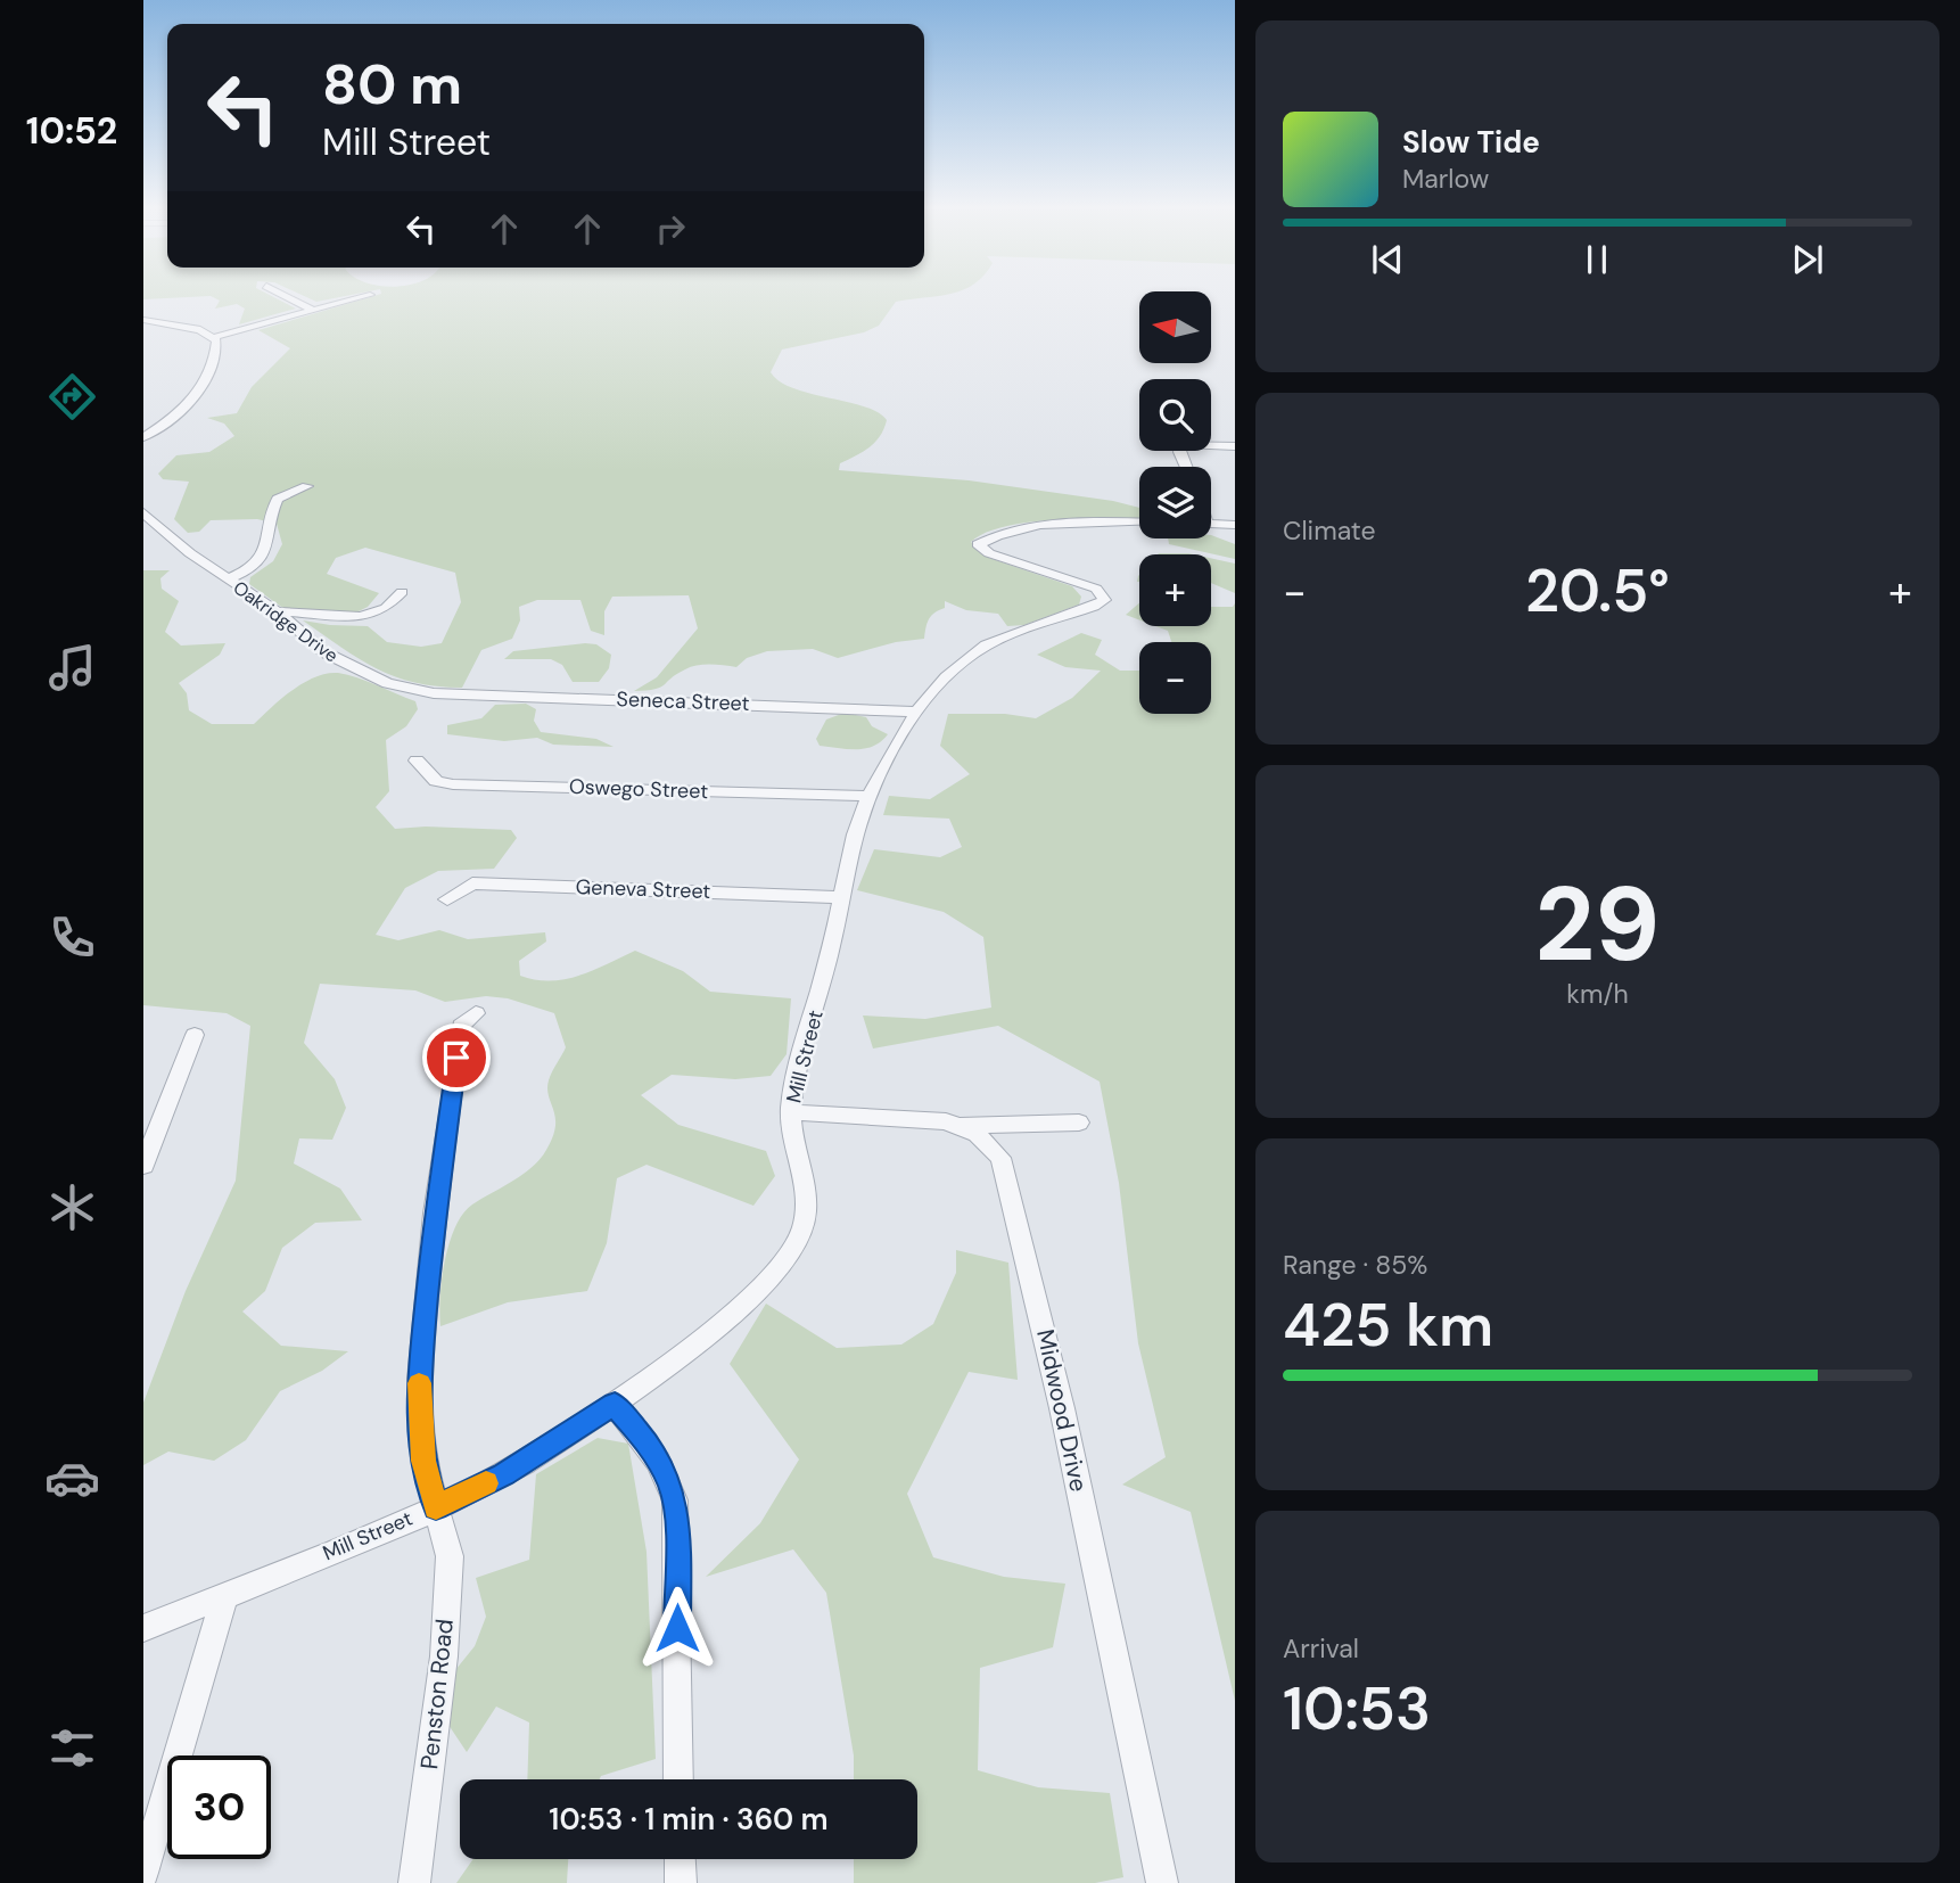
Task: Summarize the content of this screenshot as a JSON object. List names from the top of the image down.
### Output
{
  "streets": {
    "street": [
      "Oakridge Drive",
      "Seneca Street",
      "Oswego Street",
      "Geneva Street",
      "Mill Street",
      "Midwood Drive",
      "Penston Road"
    ]
  },
  "crossings": [
    ["Oakridge Drive", "Seneca Street"],
    ["Seneca Street", "Mill Street"],
    ["Oswego Street", "Mill Street"],
    ["Geneva Street", "Mill Street"],
    ["Mill Street", "Midwood Drive"],
    ["Mill Street", "Penston Road"]
  ],
  "north": "left",
  "page": {
    "tabs": "10:52",
    "turn": ["80 m", "Mill Street"],
    "song": ["Slow Tide", "Marlow"],
    "map_buttons": ["+", "−"],
    "tile": [
      "Climate",
      ["29", "km/h"],
      ["Range · 85%", "425 km"],
      ["Arrival", "10:53"]
    ],
    "heat": ["−", "20.5°", "+"],
    "limit": "30",
    "trip": "10:53 · 1 min · 360 m"
  }
}
